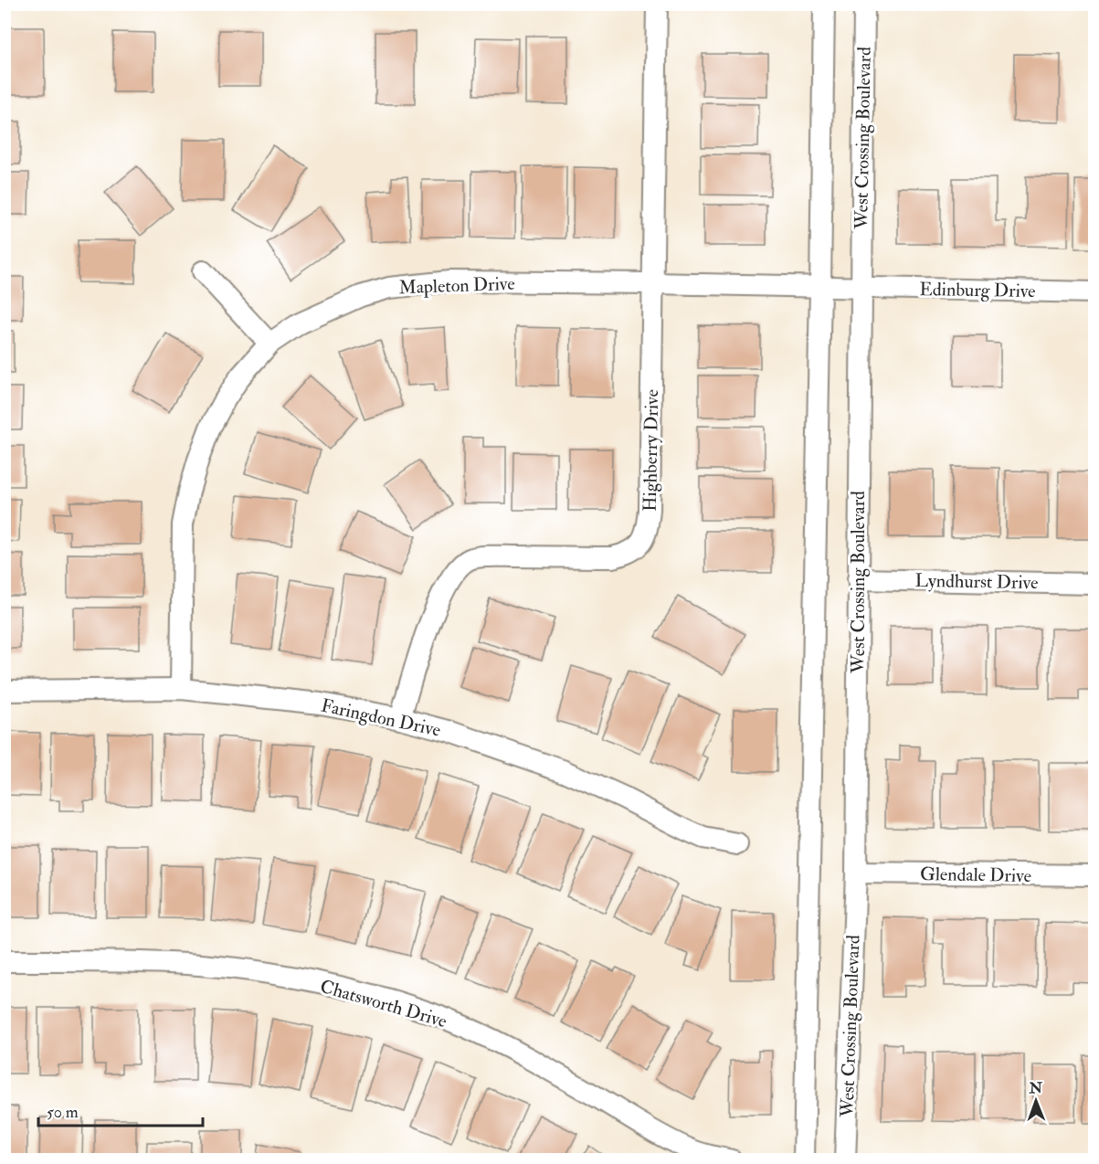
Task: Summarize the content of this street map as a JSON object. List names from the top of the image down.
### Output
{
  "streets": {
    "street": [
      "West Crossing Boulevard",
      "Mapleton Drive",
      "Edinburg Drive",
      "Highberry Drive",
      "Lyndhurst Drive",
      "Faringdon Drive",
      "Glendale Drive",
      "Chatsworth Drive"
    ]
  },
  "crossings": [
    ["West Crossing Boulevard", "Mapleton Drive"],
    ["West Crossing Boulevard", "Edinburg Drive"],
    ["West Crossing Boulevard", "Lyndhurst Drive"],
    ["West Crossing Boulevard", "Glendale Drive"],
    ["Mapleton Drive", "Edinburg Drive"],
    ["Mapleton Drive", "Highberry Drive"],
    ["Mapleton Drive", "Faringdon Drive"],
    ["Highberry Drive", "Faringdon Drive"]
  ],
  "scale_bar": "50 m",
  "north": "top"
}
